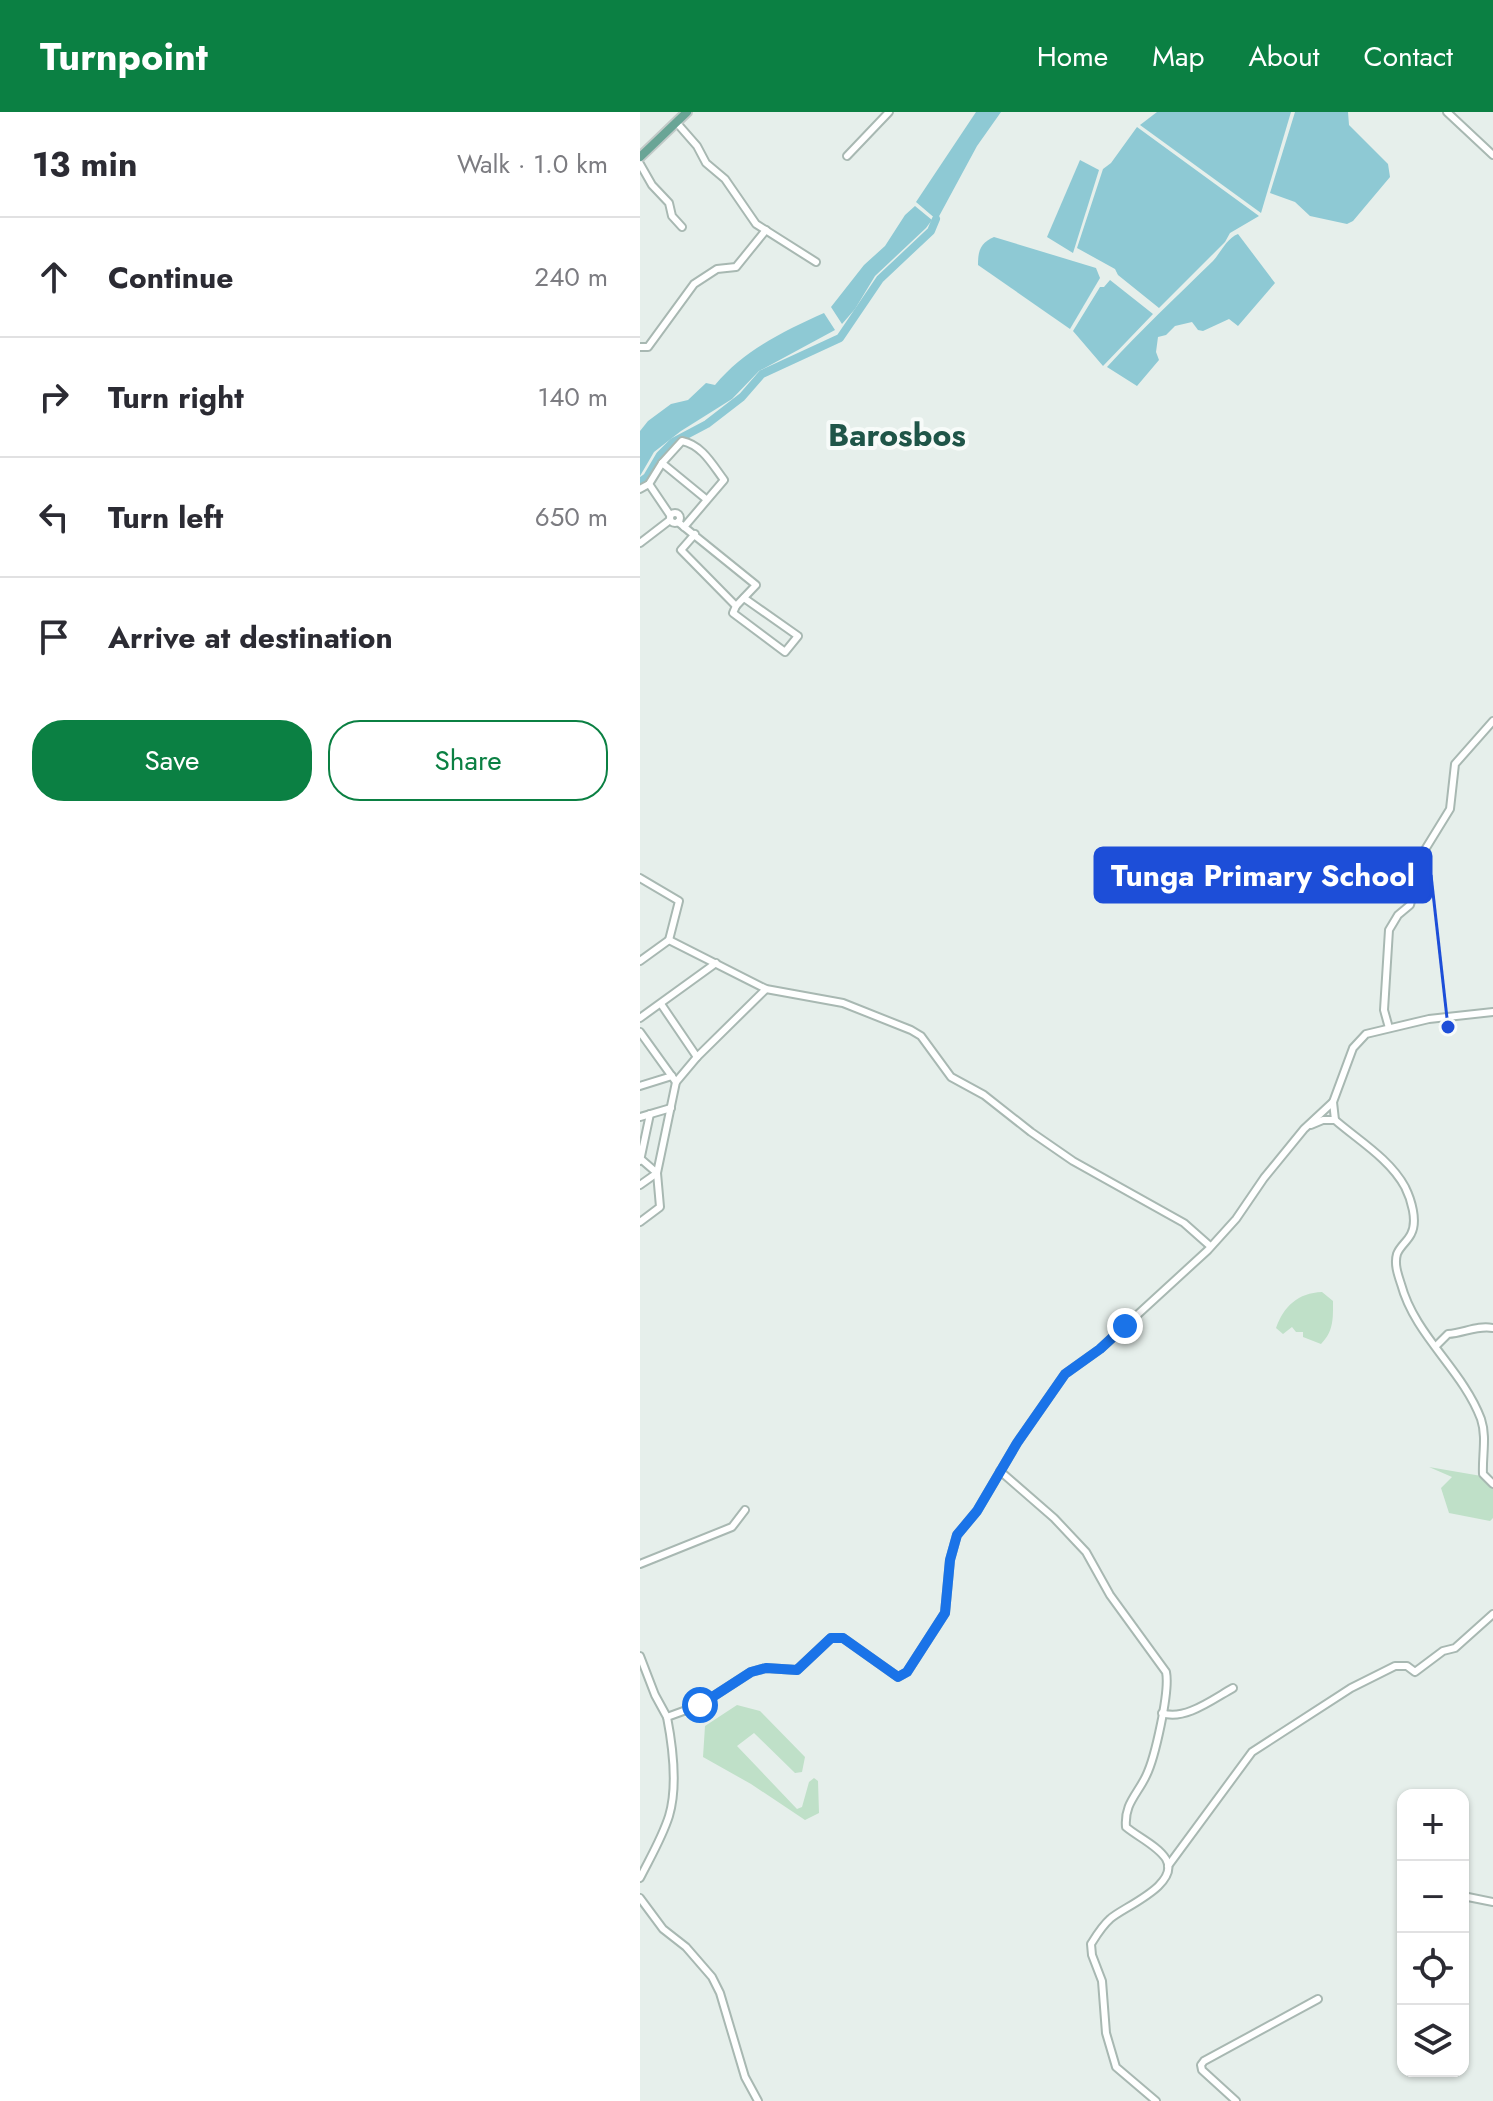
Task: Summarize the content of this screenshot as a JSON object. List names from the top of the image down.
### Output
{
  "districts": ["Barosbos"],
  "places": ["Tunga Primary School"],
  "page": {
    "header": "Turnpoint",
    "nav": [
      "Home",
      "Map",
      "About",
      "Contact"
    ],
    "heading": ["13 min", "Walk · 1.0 km"],
    "list": [
      ["Continue", "240 m"],
      ["Turn right", "140 m"],
      ["Turn left", "650 m"],
      "Arrive at destination"
    ],
    "buttons": ["Save", "Share"],
    "map_buttons": ["+", "−"]
  }
}
